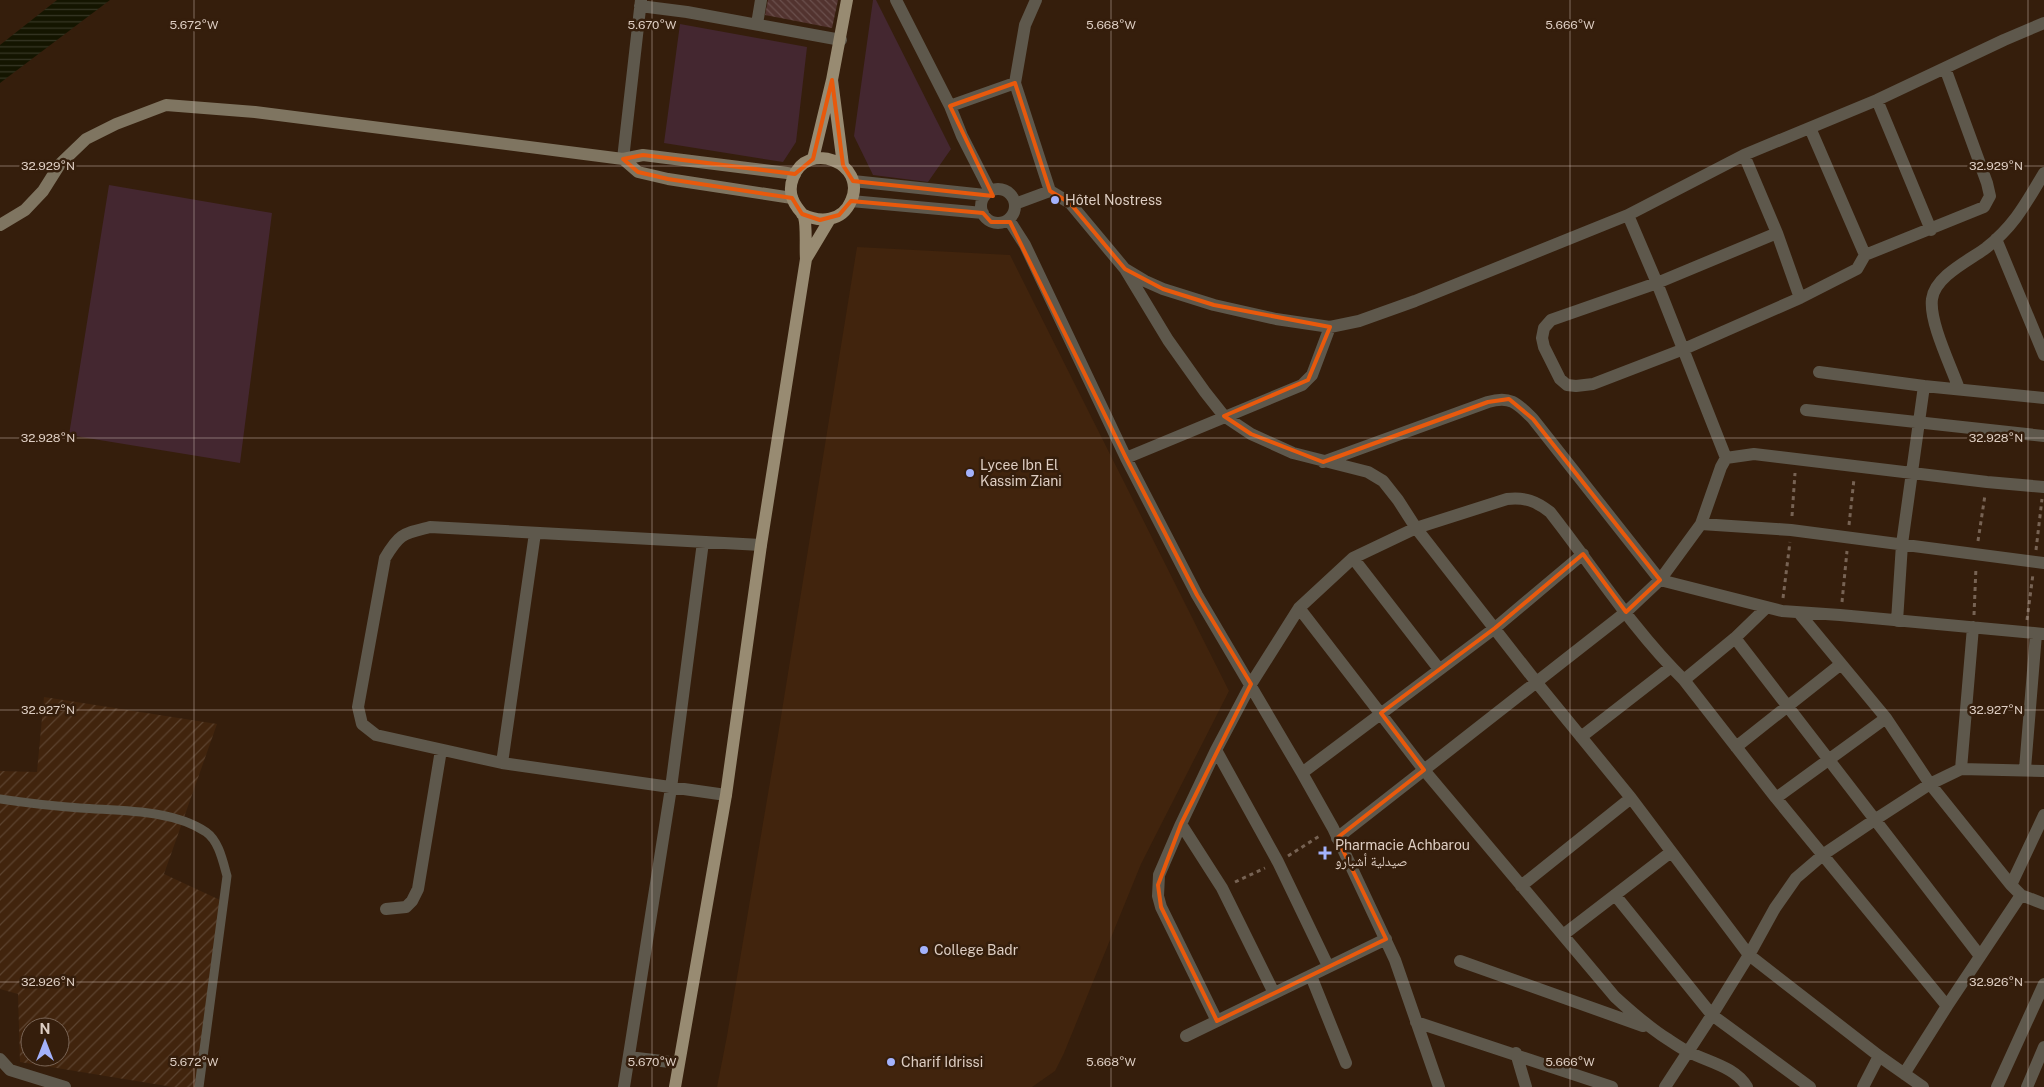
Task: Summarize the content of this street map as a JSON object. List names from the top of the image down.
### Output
{
  "places": {
    "other": [
      "Hôtel Nostress",
      "Lycee Ibn El Kassim Ziani",
      "College Badr",
      "Charif Idrissi"
    ],
    "health": ["Pharmacie Achbarou صيدلية أشبارو"]
  },
  "north": "top",
  "coordinates": [
    "5.672°W",
    "5.670°W",
    "5.668°W",
    "5.666°W",
    "32.929°N",
    "32.928°N",
    "32.927°N",
    "32.926°N"
  ]
}
